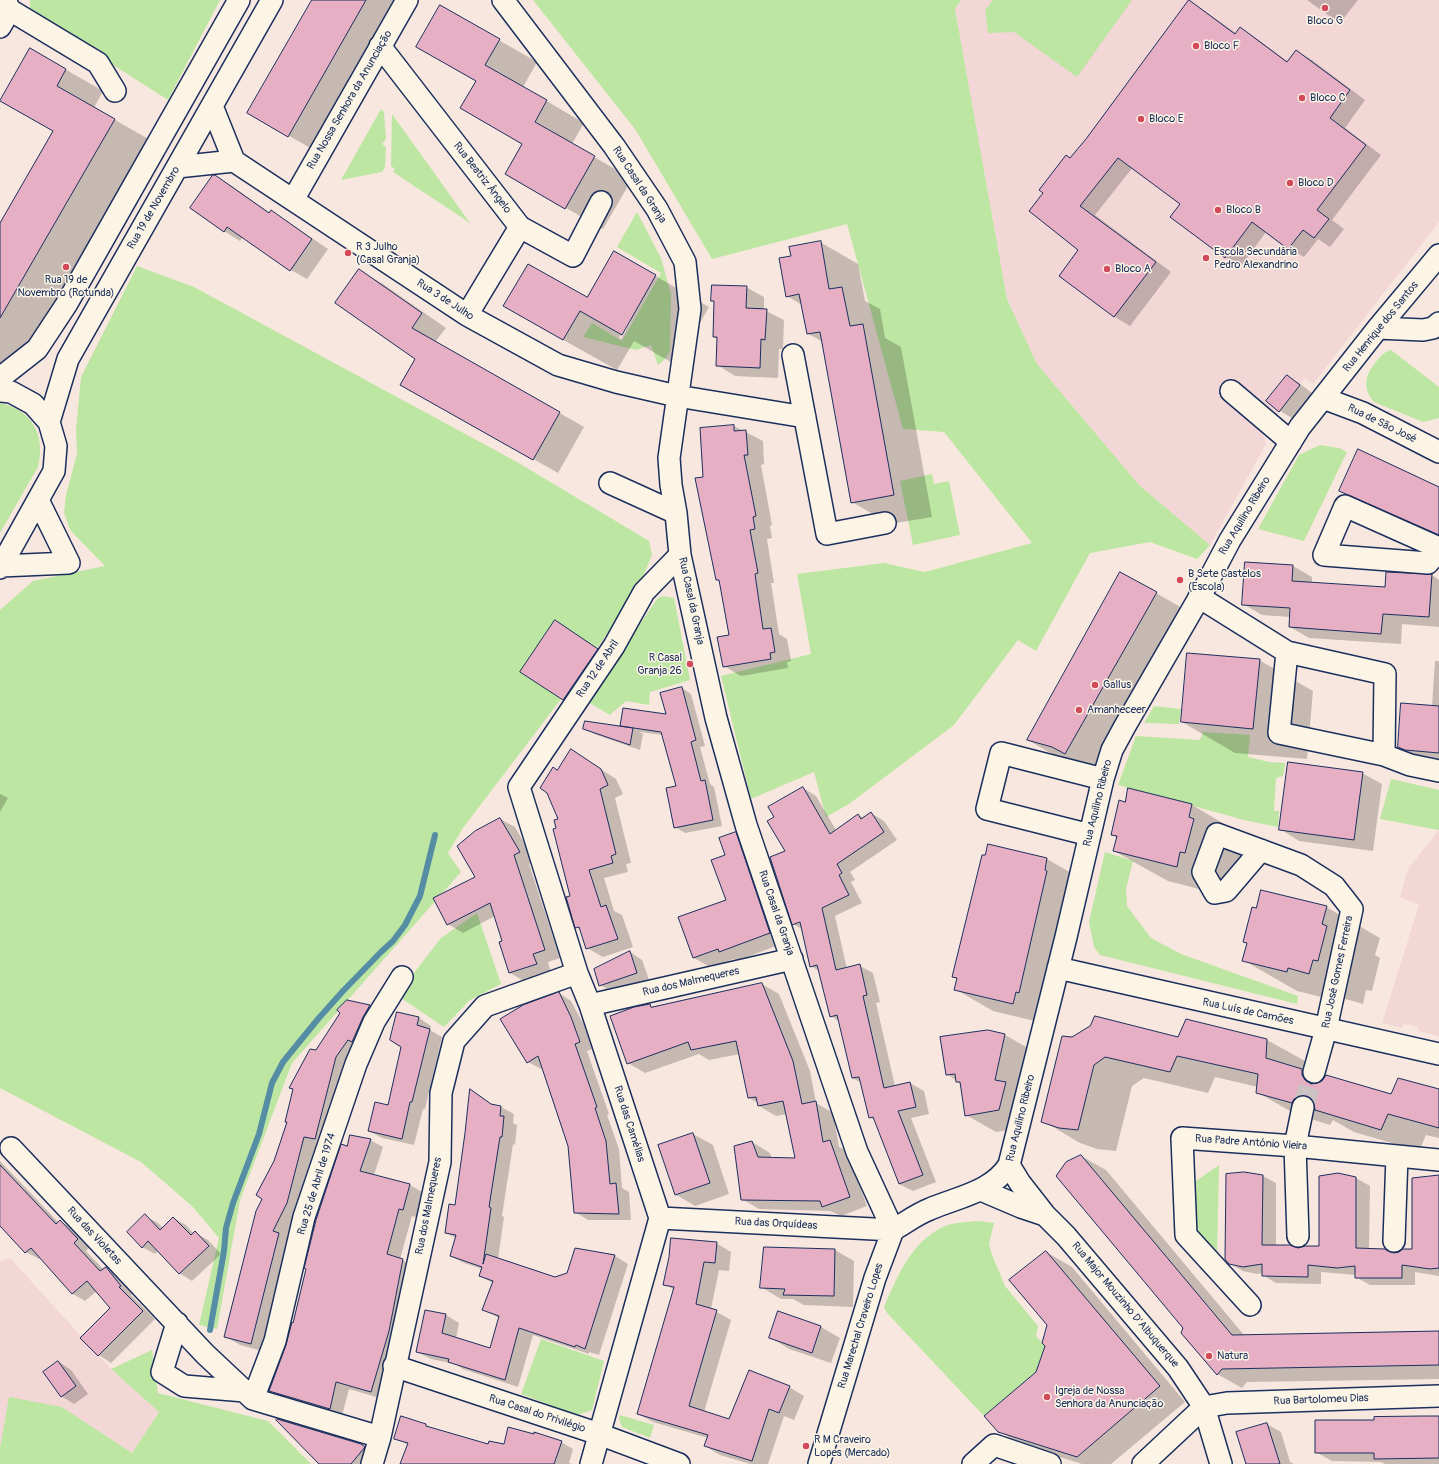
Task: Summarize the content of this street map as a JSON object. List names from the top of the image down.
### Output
{
  "streets": {
    "street": [
      "Rua Nossa Senhora da Anunciação",
      "Rua Beatriz Ângelo",
      "Rua Casal da Granja",
      "Rua 19 de Novembro",
      "Rua 3 de Julho",
      "Rua Henrique dos Santos",
      "Rua de São José",
      "Rua Aquilino Ribeiro",
      "Rua 12 de Abril",
      "Rua José Gomes Ferreira",
      "Rua dos Malmequeres",
      "Rua Luís de Camões",
      "Rua das Camélias",
      "Rua Padre António Vieira",
      "Rua 25 de Abril de 1974",
      "Rua das Orquídeas",
      "Rua das Violetas",
      "Rua Major Mouzinho D'Albuquerque",
      "Rua Marechal Craveiro Lopes",
      "Rua Bartolomeu Dias",
      "Rua Casal do Privilégio"
    ]
  },
  "crossings": [
    ["Rua Nossa Senhora da Anunciação", "Rua Beatriz Ângelo"],
    ["Rua Nossa Senhora da Anunciação", "Rua 3 de Julho"],
    ["Rua Casal da Granja", "Rua 3 de Julho"],
    ["Rua Casal da Granja", "Rua Aquilino Ribeiro"],
    ["Rua Casal da Granja", "Rua 12 de Abril"],
    ["Rua Casal da Granja", "Rua dos Malmequeres"],
    ["Rua Casal da Granja", "Rua das Orquídeas"],
    ["Rua Casal da Granja", "Rua Marechal Craveiro Lopes"],
    ["Rua Henrique dos Santos", "Rua de São José"],
    ["Rua Henrique dos Santos", "Rua Aquilino Ribeiro"],
    ["Rua de São José", "Rua Aquilino Ribeiro"],
    ["Rua Aquilino Ribeiro", "Rua Luís de Camões"],
    ["Rua Aquilino Ribeiro", "Rua das Orquídeas"],
    ["Rua Aquilino Ribeiro", "Rua Major Mouzinho D'Albuquerque"],
    ["Rua Aquilino Ribeiro", "Rua Marechal Craveiro Lopes"],
    ["Rua 12 de Abril", "Rua das Camélias"],
    ["Rua José Gomes Ferreira", "Rua Luís de Camões"],
    ["Rua dos Malmequeres", "Rua das Camélias"],
    ["Rua dos Malmequeres", "Rua das Violetas"],
    ["Rua dos Malmequeres", "Rua Casal do Privilégio"],
    ["Rua das Camélias", "Rua das Orquídeas"],
    ["Rua 25 de Abril de 1974", "Rua das Violetas"],
    ["Rua das Orquídeas", "Rua Marechal Craveiro Lopes"],
    ["Rua Major Mouzinho D'Albuquerque", "Rua Bartolomeu Dias"]
  ],
  "places": [
    "Bloco G",
    "Bloco F",
    "Bloco C",
    "Bloco E",
    "Bloco D",
    "Bloco B",
    "R 3 Julho (Casal Granja)",
    "Escola Secundária Pedro Alexandrino",
    "Rua 19 de Novembro (Rotunda)",
    "Bloco A",
    "B Sete Castelos (Escola)",
    "R Casal Granja 26",
    "Gallus",
    "Amanheceer",
    "Natura",
    "Igreja de Nossa Senhora da Anunciação",
    "R M Craveiro Lopes (Mercado)"
  ]
}
